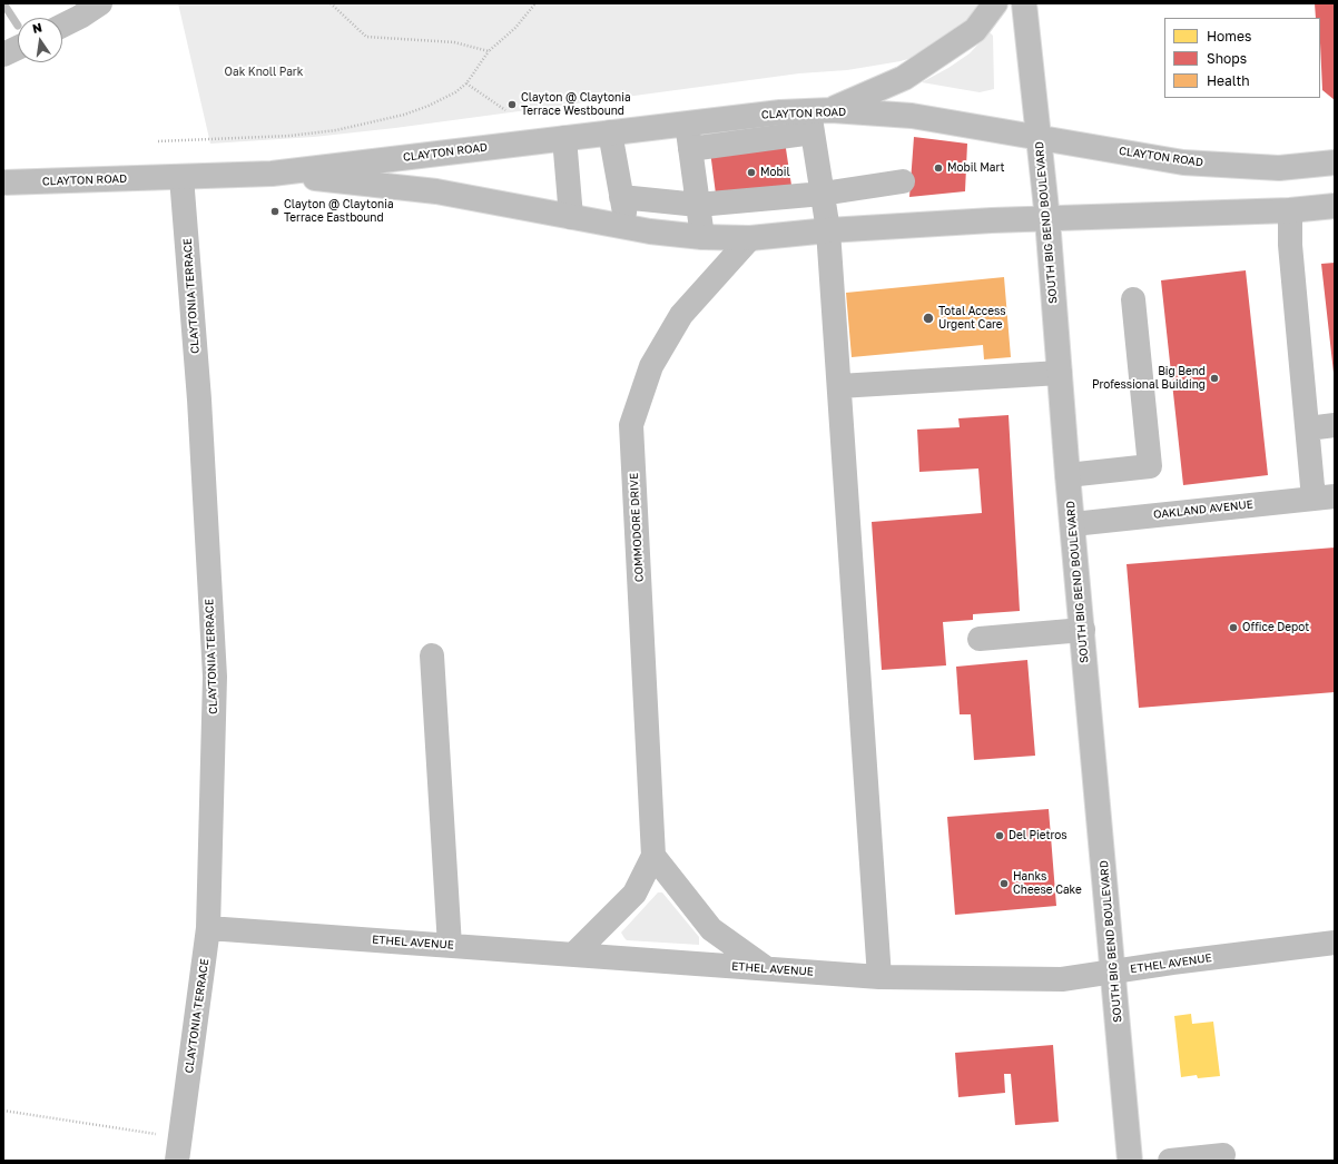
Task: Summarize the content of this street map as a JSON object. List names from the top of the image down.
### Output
{
  "streets": {
    "main road": [
      "CLAYTON ROAD",
      "SOUTH BIG BEND BOULEVARD",
      "CLAYTONIA TERRACE",
      "OAKLAND AVENUE",
      "COMMODORE DRIVE",
      "ETHEL AVENUE"
    ]
  },
  "crossings": [
    ["CLAYTON ROAD", "SOUTH BIG BEND BOULEVARD"],
    ["CLAYTON ROAD", "CLAYTONIA TERRACE"],
    ["CLAYTON ROAD", "COMMODORE DRIVE"],
    ["SOUTH BIG BEND BOULEVARD", "OAKLAND AVENUE"],
    ["SOUTH BIG BEND BOULEVARD", "ETHEL AVENUE"],
    ["CLAYTONIA TERRACE", "ETHEL AVENUE"],
    ["COMMODORE DRIVE", "ETHEL AVENUE"]
  ],
  "parks": ["Oak Knoll Park"],
  "places": [
    "Clayton @ Claytonia Terrace Westbound",
    "Mobil Mart",
    "Mobil",
    "Clayton @ Claytonia Terrace Eastbound",
    "Total Access Urgent Care",
    "Big Bend Professional Building",
    "Office Depot",
    "Del Pietros",
    "Hanks Cheese Cake"
  ],
  "legend": ["Homes", "Shops", "Health"],
  "north": "top"
}
